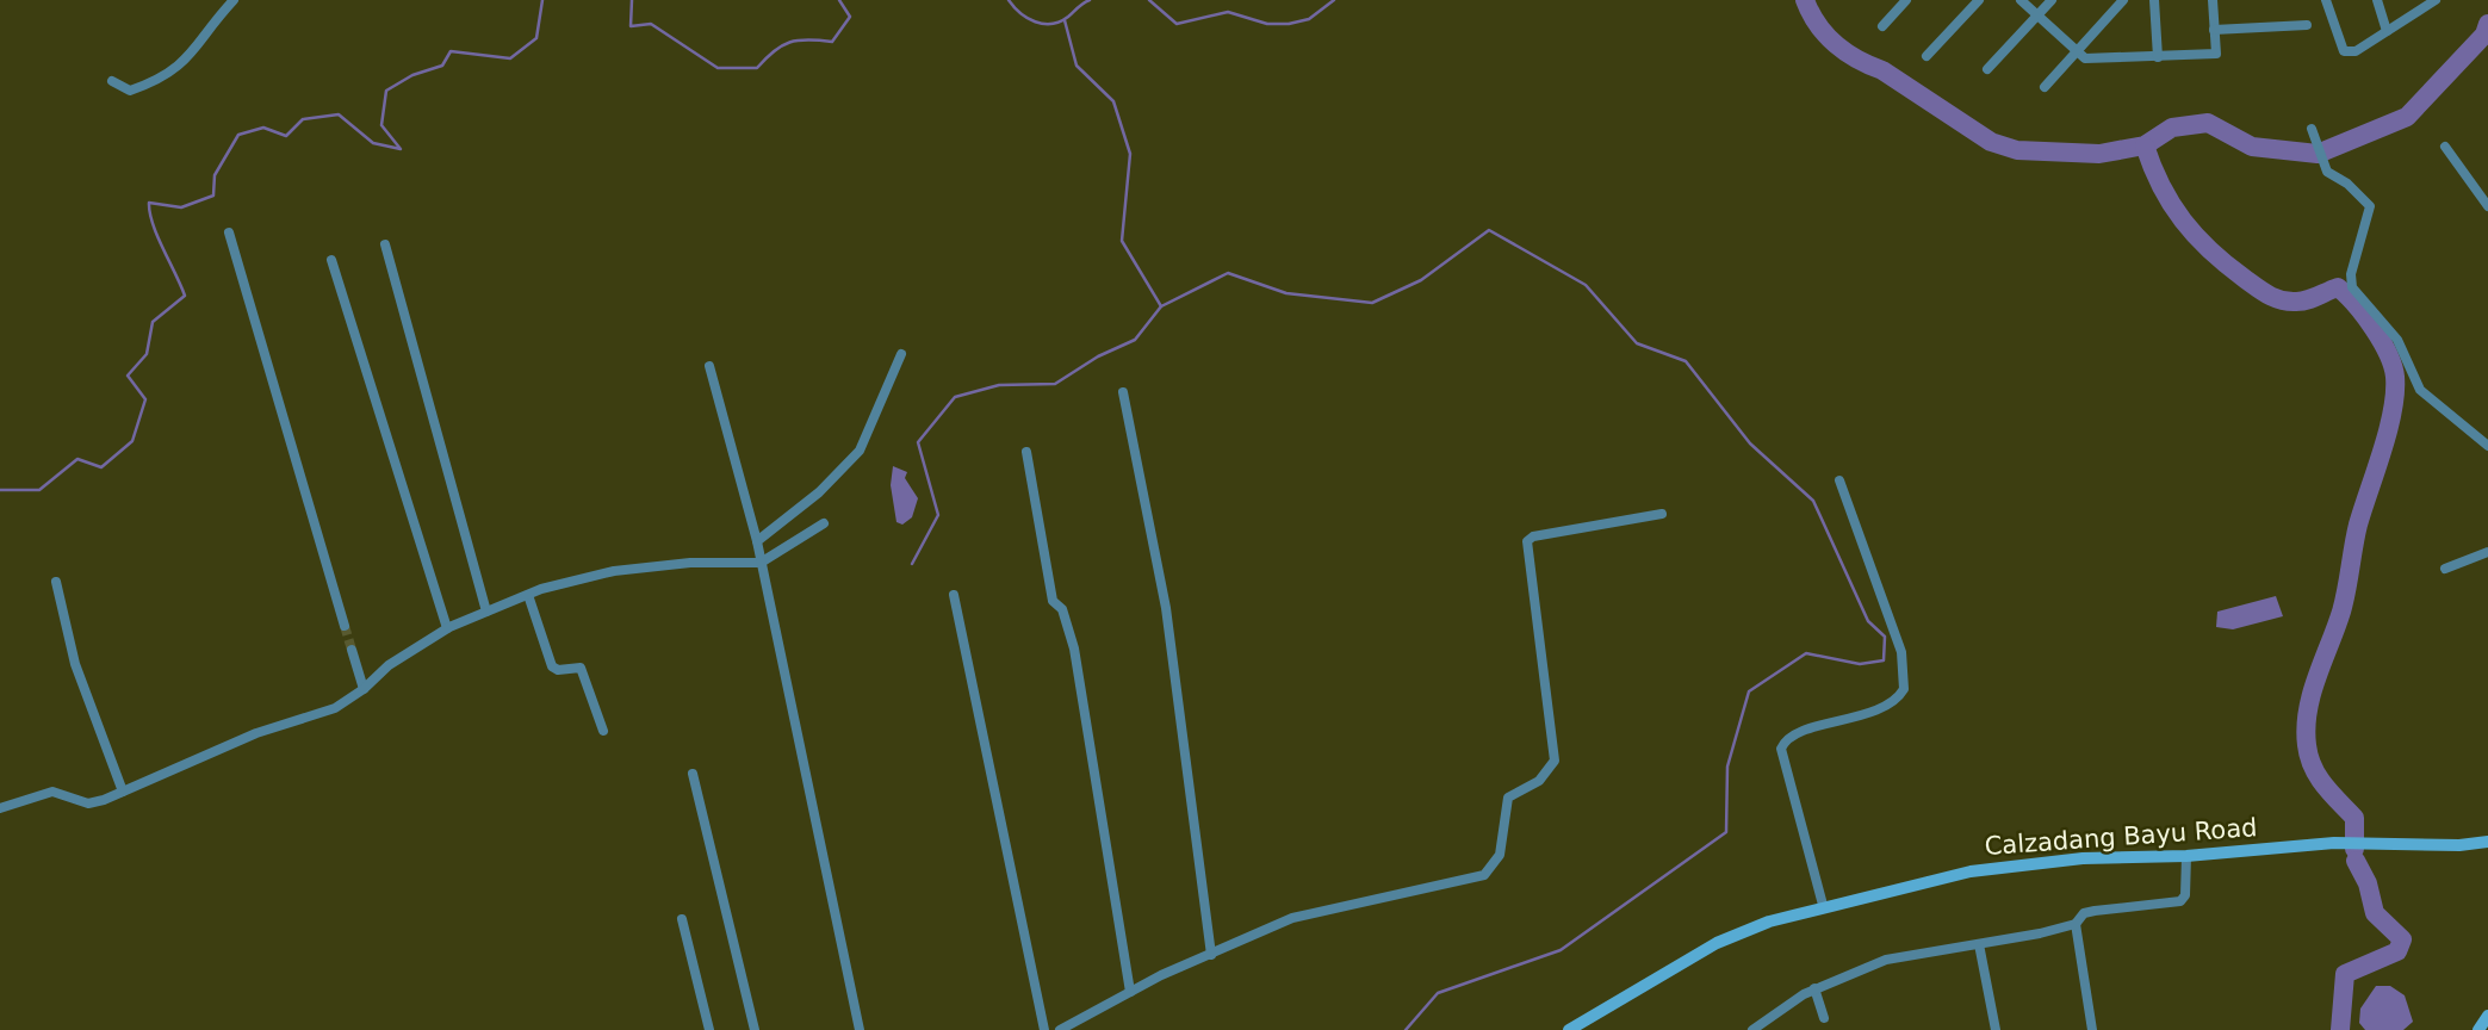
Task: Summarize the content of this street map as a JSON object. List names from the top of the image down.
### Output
{
  "streets": {
    "street": ["Calzadang Bayu Road"]
  }
}
